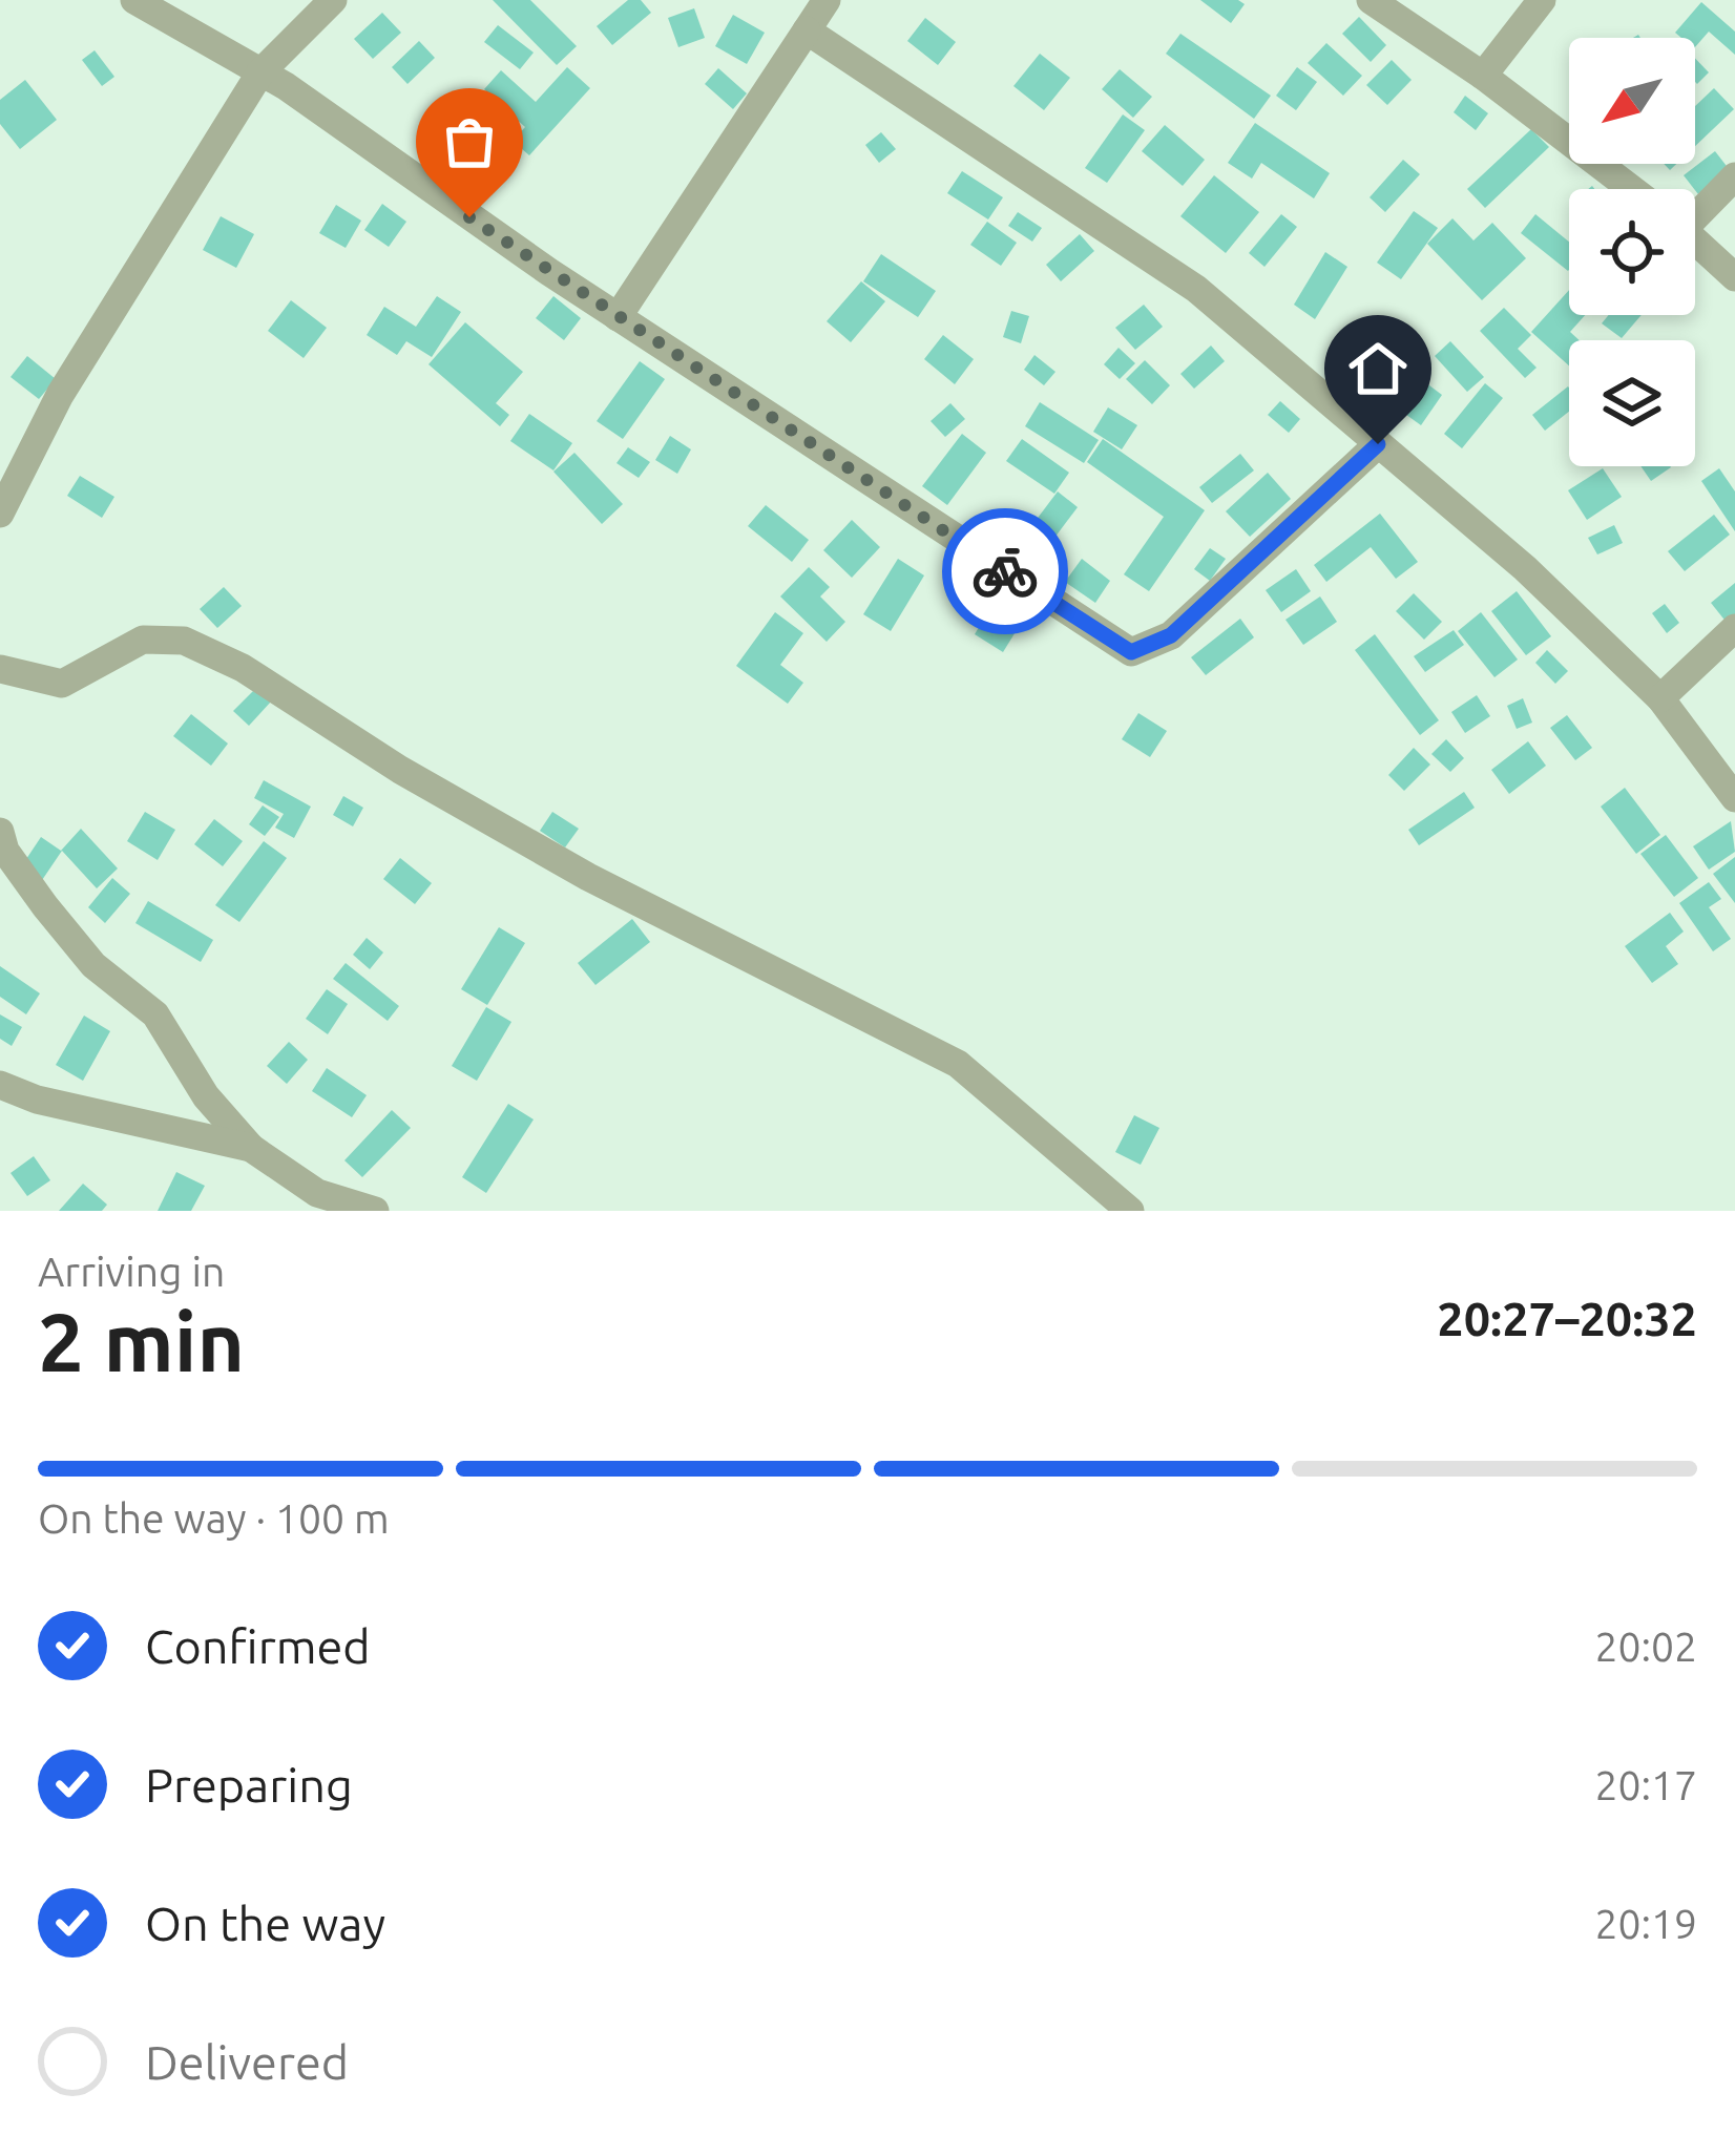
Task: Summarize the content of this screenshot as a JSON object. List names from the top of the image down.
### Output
{
  "north": "bottom left",
  "page": {
    "heading": ["2 min", "Arriving in", "20:27–20:32"],
    "bar": "On the way · 100 m",
    "list": [
      ["Confirmed", "20:02"],
      ["Preparing", "20:17"],
      ["On the way", "20:19"],
      "Delivered"
    ]
  }
}
